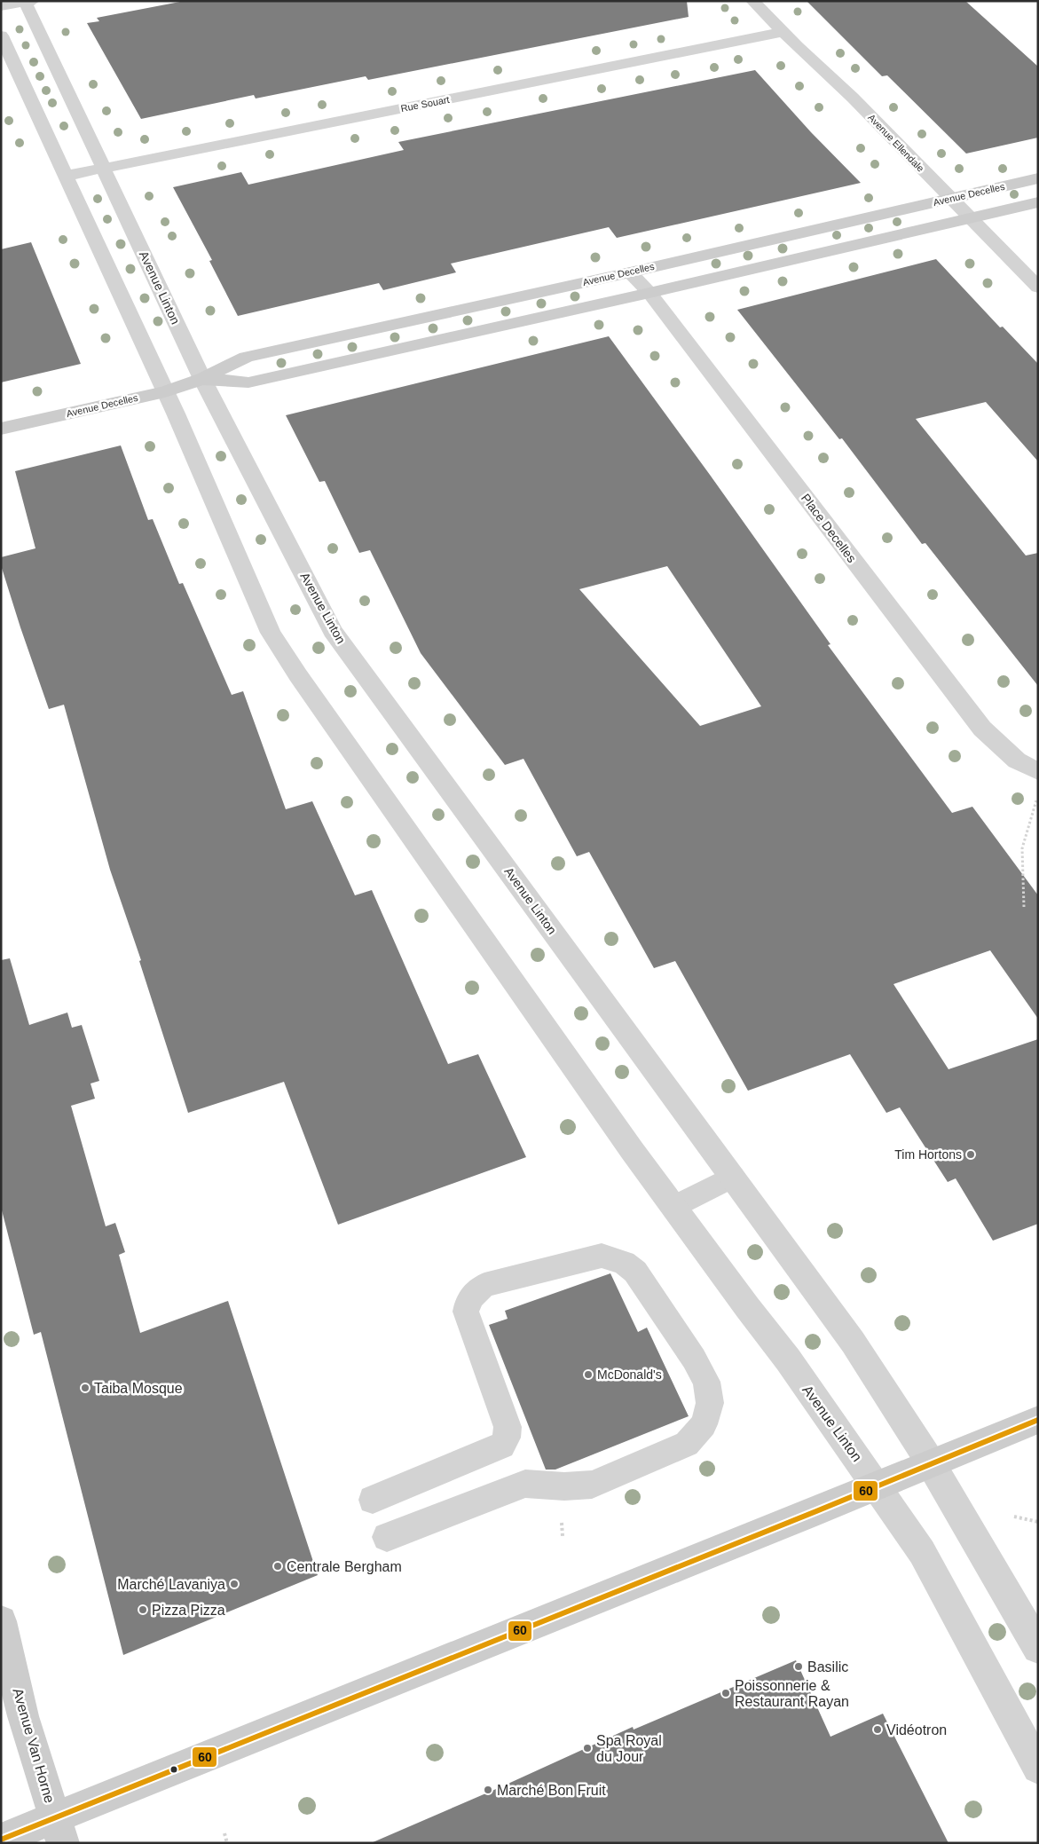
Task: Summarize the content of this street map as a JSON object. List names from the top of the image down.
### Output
{
  "streets": {
    "street": [
      "Rue Souart",
      "Avenue Ellendale",
      "Avenue Decelles",
      "Avenue Linton",
      "Place Decelles",
      "Avenue Van Horne"
    ]
  },
  "crossings": [
    ["Rue Souart", "Avenue Ellendale"],
    ["Rue Souart", "Avenue Linton"],
    ["Avenue Ellendale", "Avenue Decelles"],
    ["Avenue Decelles", "Avenue Linton"],
    ["Avenue Decelles", "Place Decelles"]
  ],
  "places": [
    "Tim Hortons",
    "McDonald's",
    "Taiba Mosque",
    "Centrale Bergham",
    "Marché Lavaniya",
    "Pizza Pizza",
    "Basilic",
    "Poissonnerie & Restaurant Rayan",
    "Vidéotron",
    "Spa Royal du Jour",
    "Marché Bon Fruit"
  ],
  "lines": ["transit line 60"]
}
